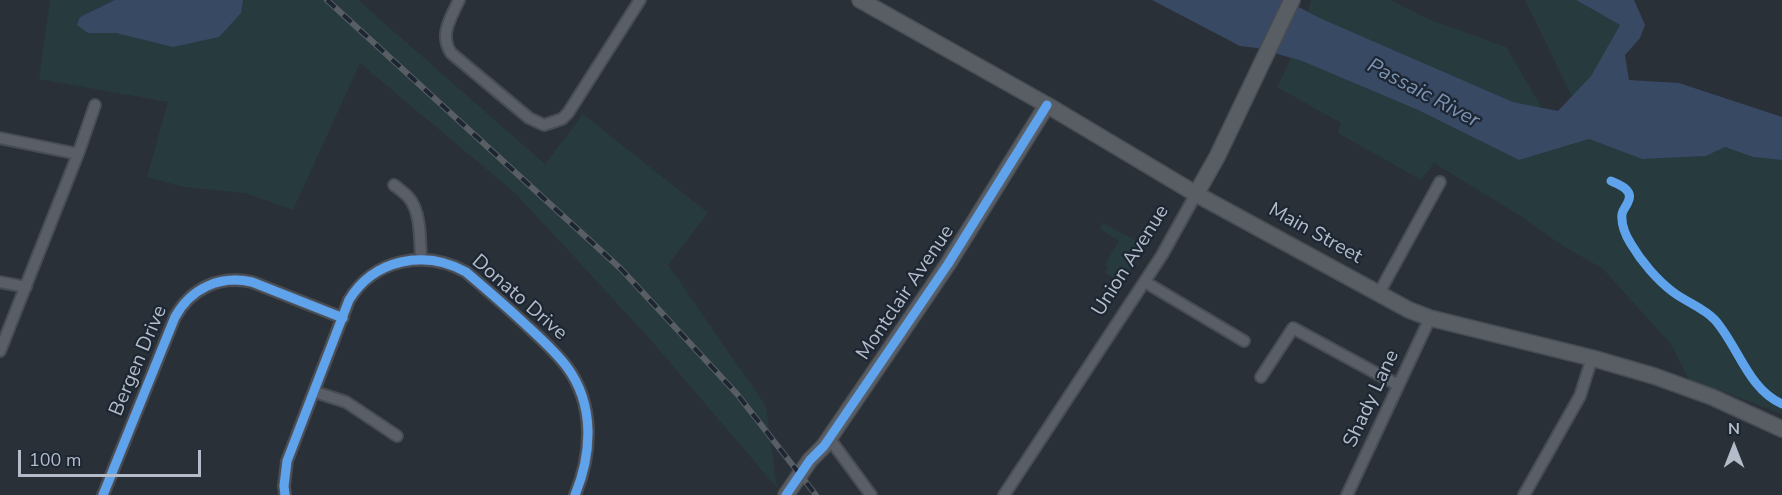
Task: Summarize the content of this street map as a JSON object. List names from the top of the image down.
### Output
{
  "streets": {
    "main road": ["Main Street", "Union Avenue", "Montclair Avenue"],
    "street": ["Donato Drive", "Bergen Drive", "Shady Lane"]
  },
  "crossings": [
    ["Main Street", "Union Avenue"],
    ["Main Street", "Montclair Avenue"],
    ["Main Street", "Shady Lane"],
    ["Donato Drive", "Bergen Drive"]
  ],
  "water": ["Passaic River"],
  "scale_bar": "100 m",
  "north": "top"
}
